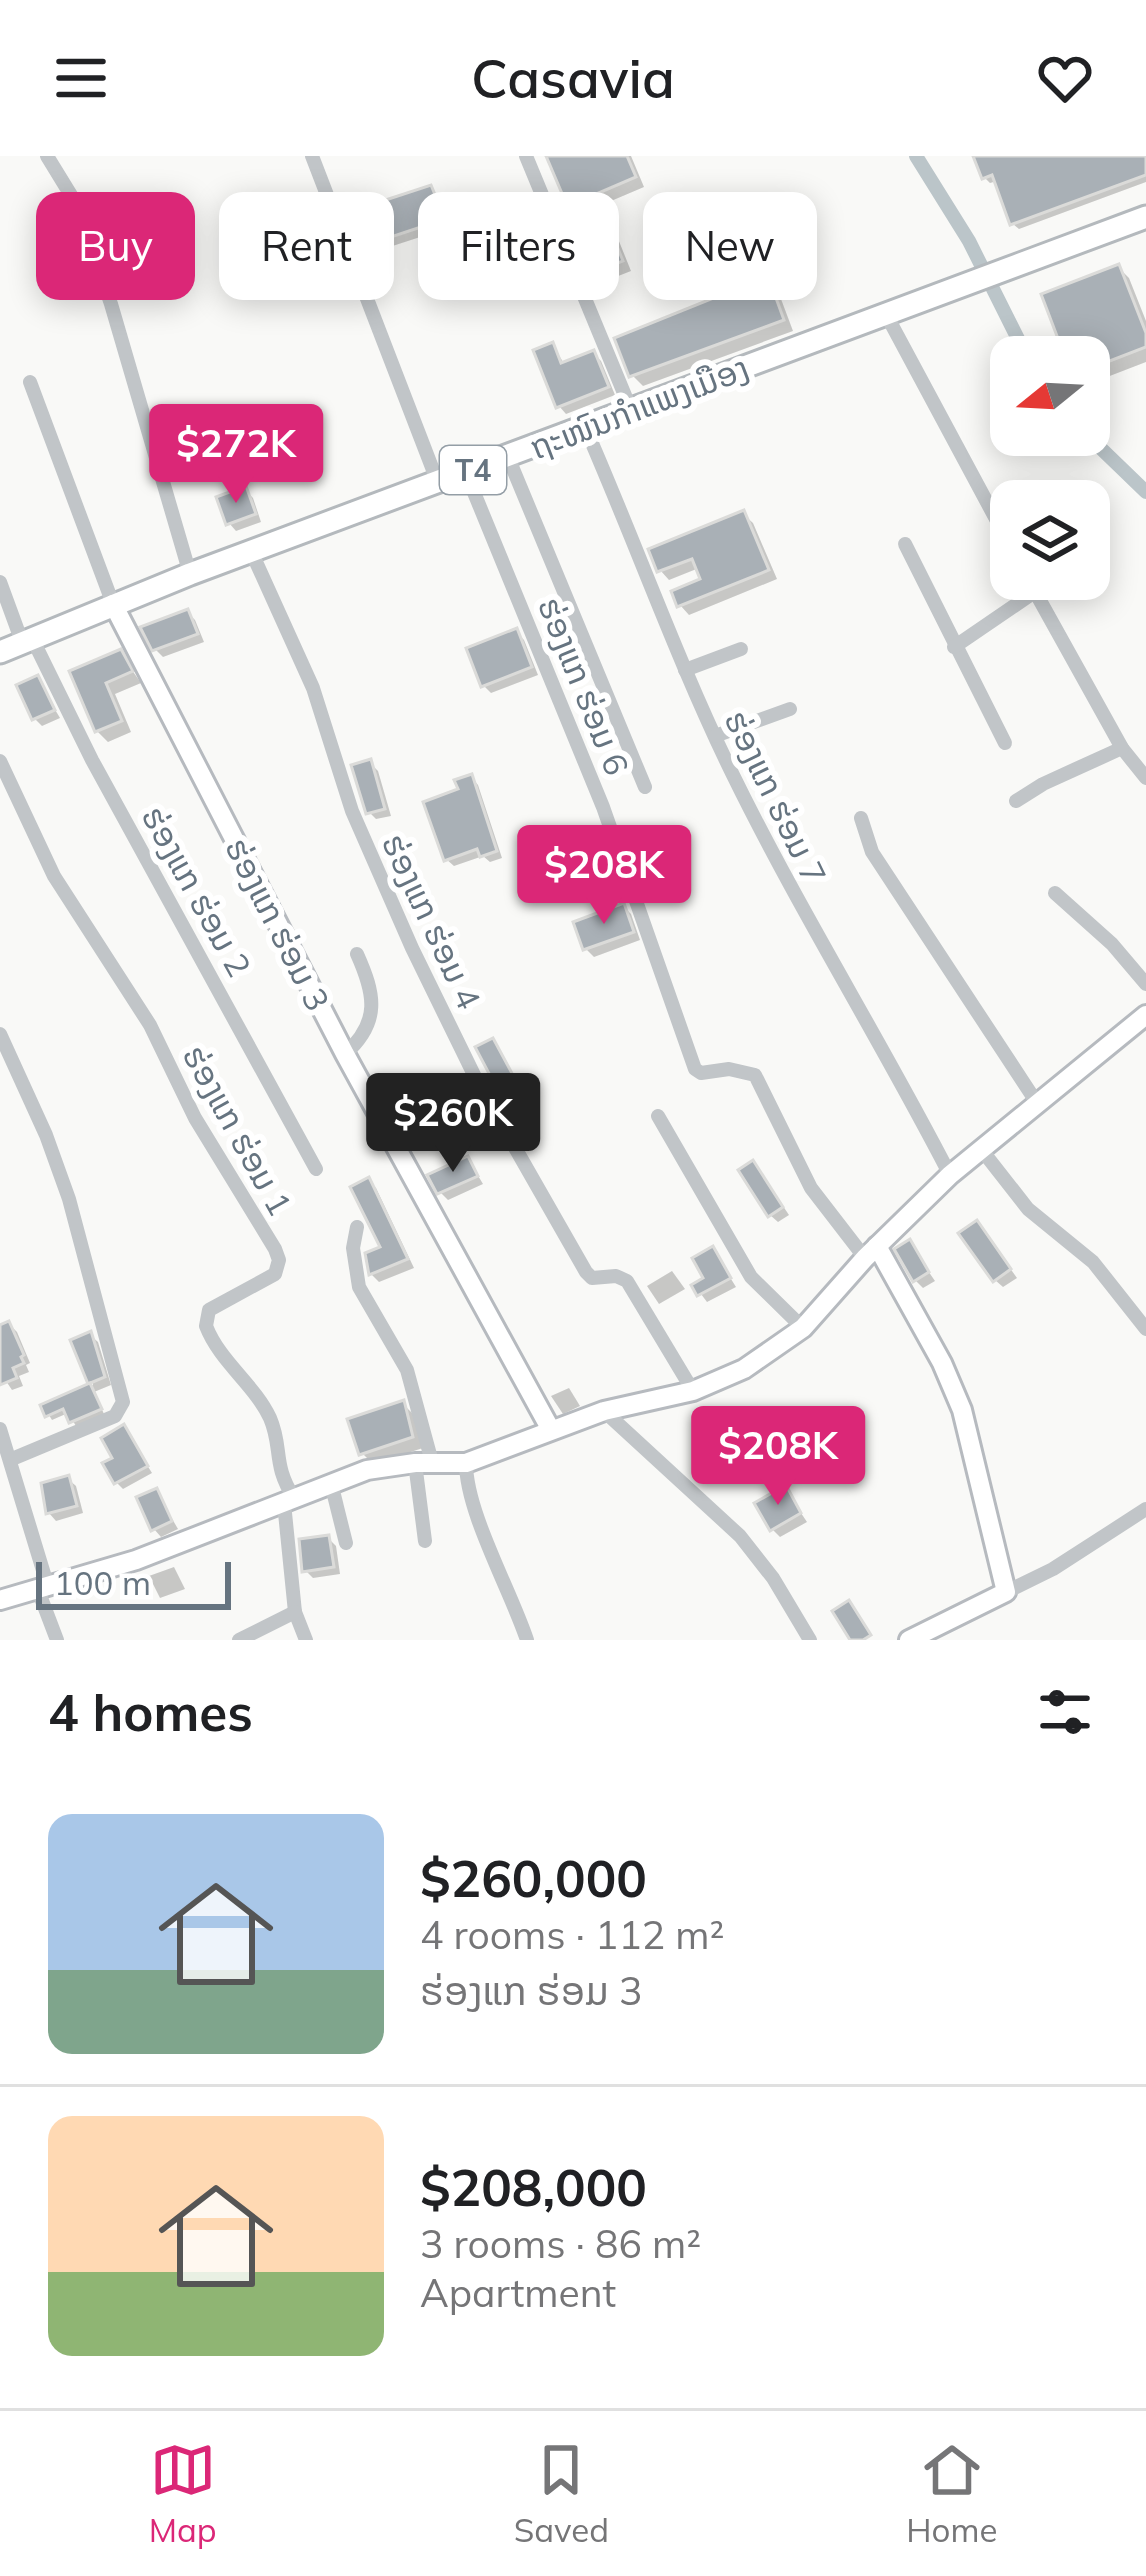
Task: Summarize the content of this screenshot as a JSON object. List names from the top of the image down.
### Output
{
  "streets": {
    "main road": ["ຖະໜົນກຳແພງເມືອງ", "T4"],
    "street": [
      "ຮ່ອງແກ ຮ່ອມ 6",
      "ຮ່ອງແກ ຮ່ອມ 7",
      "ຮ່ອງແກ ຮ່ອມ 2",
      "ຮ່ອງແກ ຮ່ອມ 4",
      "ຮ່ອງແກ ຮ່ອມ 3",
      "ຮ່ອງແກ ຮ່ອມ 1"
    ]
  },
  "crossings": [
    ["ຖະໜົນກຳແພງເມືອງ", "ຮ່ອງແກ ຮ່ອມ 6"],
    ["ຖະໜົນກຳແພງເມືອງ", "ຮ່ອງແກ ຮ່ອມ 7"],
    ["ຖະໜົນກຳແພງເມືອງ", "ຮ່ອງແກ ຮ່ອມ 2"],
    ["ຖະໜົນກຳແພງເມືອງ", "ຮ່ອງແກ ຮ່ອມ 4"],
    ["ຖະໜົນກຳແພງເມືອງ", "ຮ່ອງແກ ຮ່ອມ 3"]
  ],
  "scale_bar": "100 m",
  "north": "left",
  "page": {
    "header": "Casavia",
    "chip": [
      "Buy",
      "Rent",
      "Filters",
      "New"
    ],
    "price": [
      "$272K",
      "$208K",
      "$260K",
      "$208K"
    ],
    "scale": "100 m",
    "heading": "4 homes",
    "list": [
      {
        "name": "$260,000",
        "note": "4 rooms · 112 m² · ຮ່ອງແກ ຮ່ອມ 3"
      },
      {
        "name": "$208,000",
        "note": "3 rooms · 86 m² · Apartment"
      }
    ],
    "tabs": ["Map", "Saved", "Home"]
  }
}
